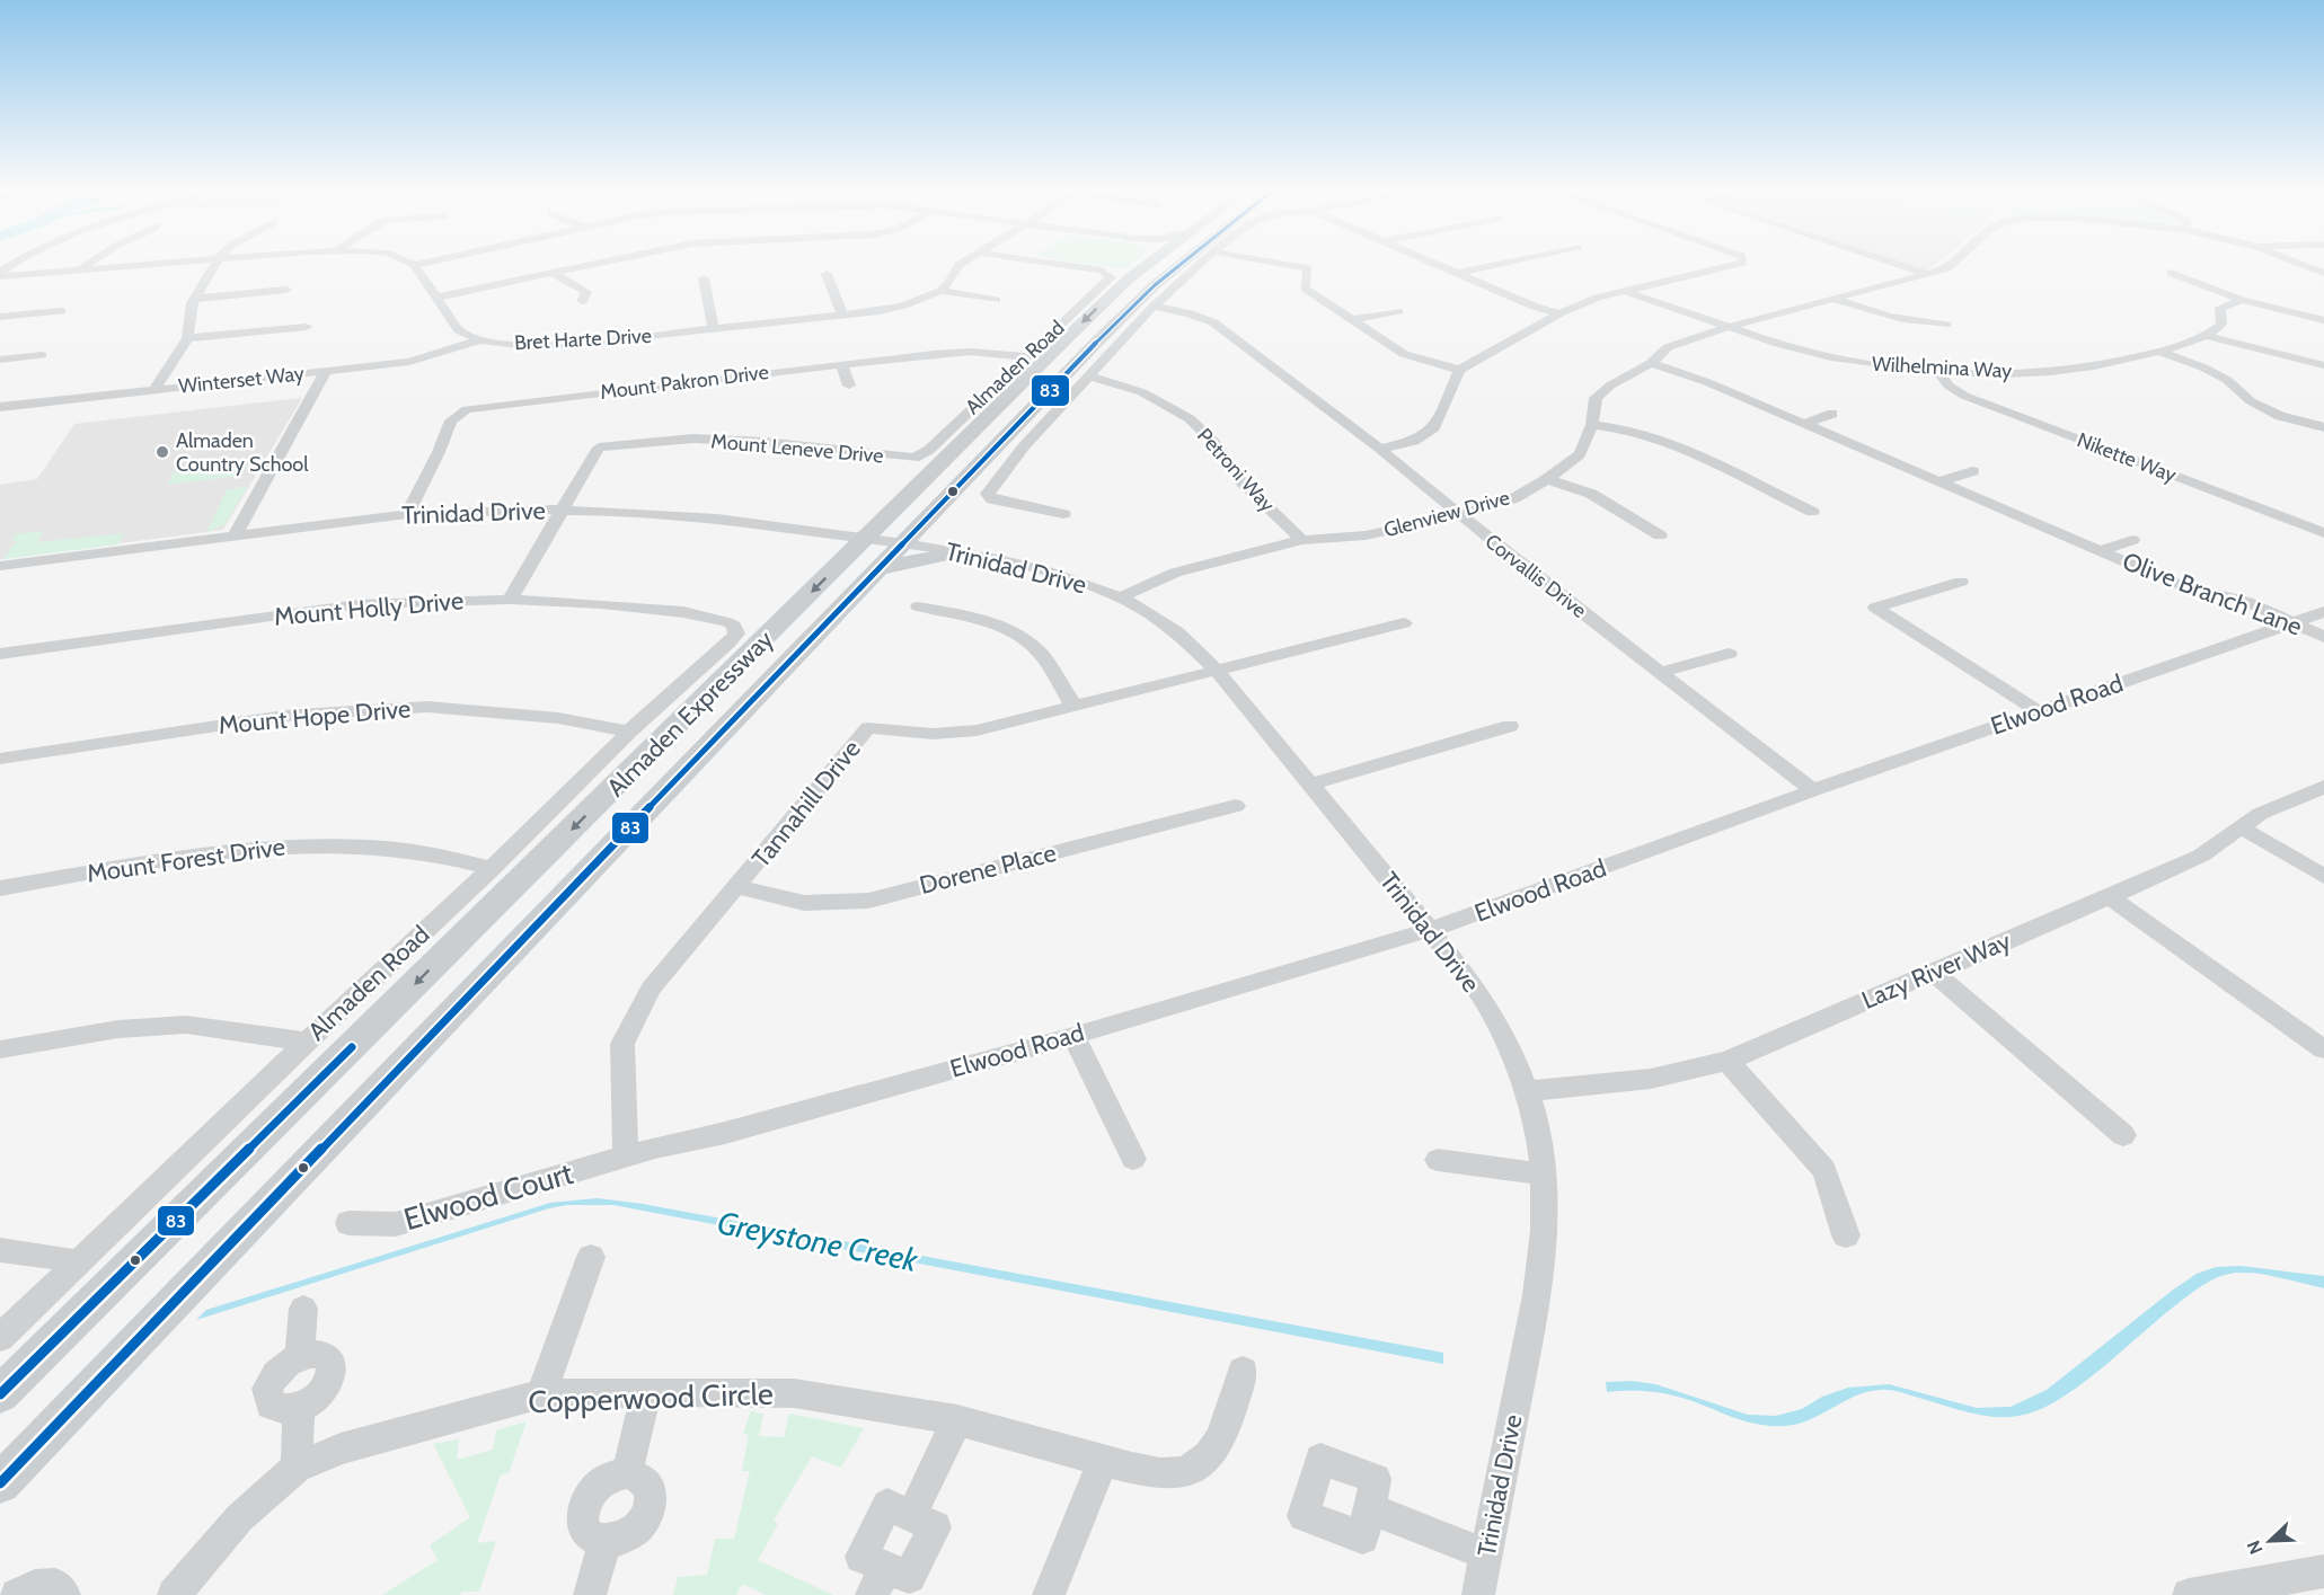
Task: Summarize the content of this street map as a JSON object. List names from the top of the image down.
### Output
{
  "streets": {
    "main road": ["Almaden Expressway"],
    "street": [
      "Bret Harte Drive",
      "Almaden Road",
      "Wilhelmina Way",
      "Winterset Way",
      "Mount Pakron Drive",
      "Mount Leneve Drive",
      "Nikette Way",
      "Petroni Way",
      "Trinidad Drive",
      "Glenview Drive",
      "Corvallis Drive",
      "Olive Branch Lane",
      "Mount Holly Drive",
      "Elwood Road",
      "Mount Hope Drive",
      "Tannahill Drive",
      "Mount Forest Drive",
      "Dorene Place",
      "Lazy River Way",
      "Elwood Court",
      "Copperwood Circle"
    ]
  },
  "crossings": [
    ["Bret Harte Drive", "Winterset Way"],
    ["Almaden Road", "Mount Pakron Drive"],
    ["Almaden Road", "Mount Leneve Drive"],
    ["Almaden Road", "Mount Holly Drive"],
    ["Almaden Road", "Mount Hope Drive"],
    ["Almaden Road", "Mount Forest Drive"],
    ["Wilhelmina Way", "Nikette Way"],
    ["Wilhelmina Way", "Glenview Drive"],
    ["Mount Pakron Drive", "Trinidad Drive"],
    ["Mount Leneve Drive", "Trinidad Drive"],
    ["Petroni Way", "Glenview Drive"],
    ["Trinidad Drive", "Glenview Drive"],
    ["Trinidad Drive", "Elwood Road"],
    ["Trinidad Drive", "Almaden Expressway"],
    ["Trinidad Drive", "Tannahill Drive"],
    ["Trinidad Drive", "Lazy River Way"],
    ["Glenview Drive", "Corvallis Drive"],
    ["Glenview Drive", "Olive Branch Lane"],
    ["Corvallis Drive", "Elwood Road"],
    ["Olive Branch Lane", "Elwood Road"],
    ["Elwood Road", "Tannahill Drive"],
    ["Elwood Road", "Elwood Court"],
    ["Tannahill Drive", "Dorene Place"],
    ["Tannahill Drive", "Elwood Court"]
  ],
  "water": ["Greystone Creek"],
  "places": ["Almaden Country School"],
  "lines": ["transit line 83"],
  "north": "bottom left"
}
